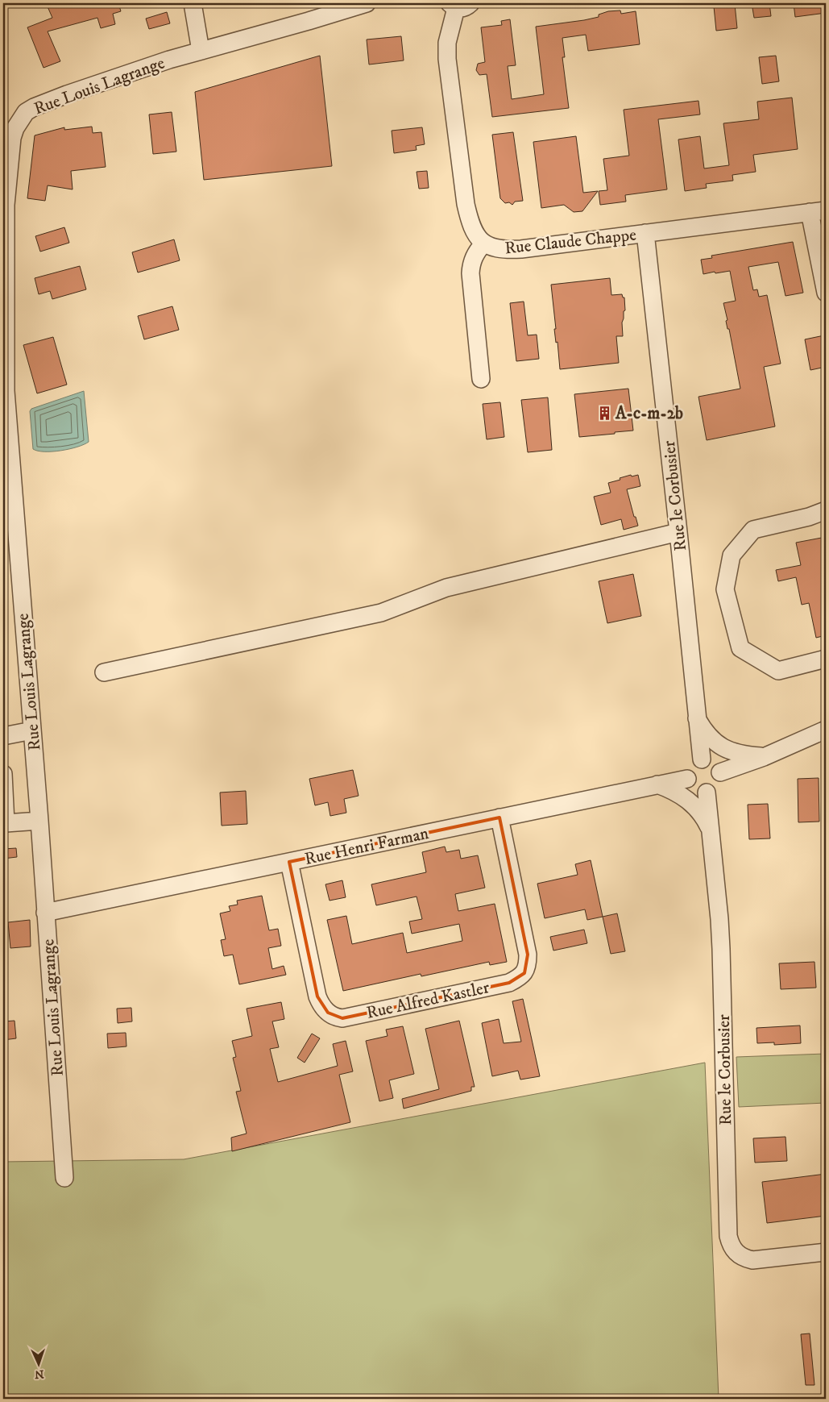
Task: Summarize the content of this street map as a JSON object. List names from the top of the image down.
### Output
{
  "streets": {
    "street": [
      "Rue Louis Lagrange",
      "Rue Claude Chappe",
      "Rue le Corbusier",
      "Rue Henri Farman",
      "Rue Alfred Kastler"
    ]
  },
  "crossings": [
    ["Rue Louis Lagrange", "Rue Henri Farman"],
    ["Rue Claude Chappe", "Rue le Corbusier"],
    ["Rue le Corbusier", "Rue Henri Farman"],
    ["Rue Henri Farman", "Rue Alfred Kastler"]
  ],
  "places": {
    "building": ["A-c-m-2b"]
  },
  "north": "bottom"
}
